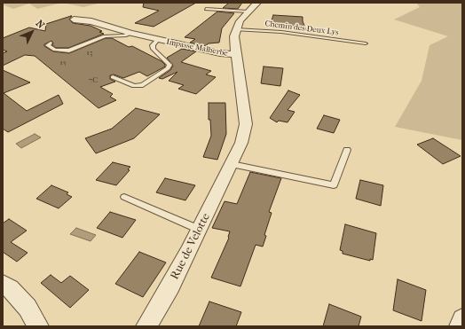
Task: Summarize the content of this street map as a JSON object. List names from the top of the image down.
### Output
{
  "streets": {
    "street": ["Impasse Malherbe", "Rue de Velotte"],
    "lane": ["Chemin des Deux Lys"]
  },
  "crossings": [
    ["Chemin des Deux Lys", "Rue de Velotte"],
    ["Impasse Malherbe", "Rue de Velotte"]
  ],
  "house_numbers": ["13", "15", "7C"],
  "north": "top right"
}
